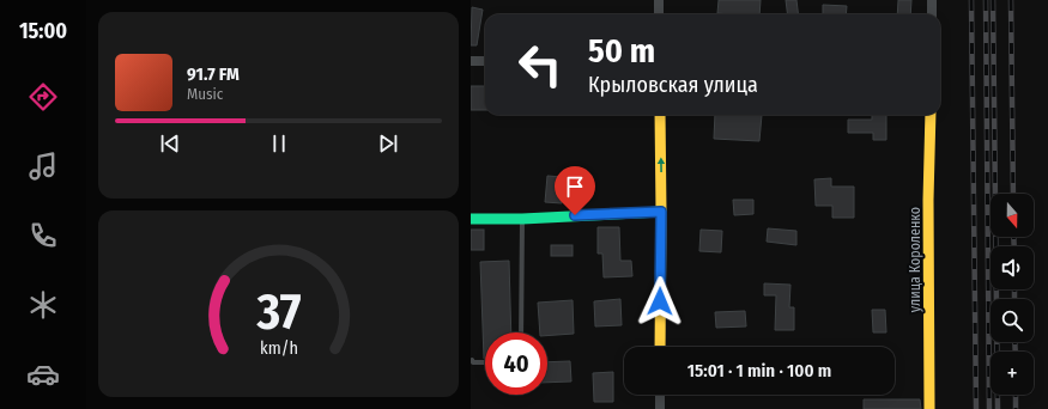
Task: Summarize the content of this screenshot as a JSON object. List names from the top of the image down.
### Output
{
  "streets": {
    "street": ["улица Короленко"]
  },
  "north": "bottom",
  "page": {
    "tabs": "15:00",
    "turn": ["50 m", "Крыловская улица"],
    "song": ["91.7 FM", "Music"],
    "map_buttons": "+",
    "limit": "40",
    "trip": "15:01 · 1 min · 100 m",
    "gauge": ["37", "km/h"]
  }
}
